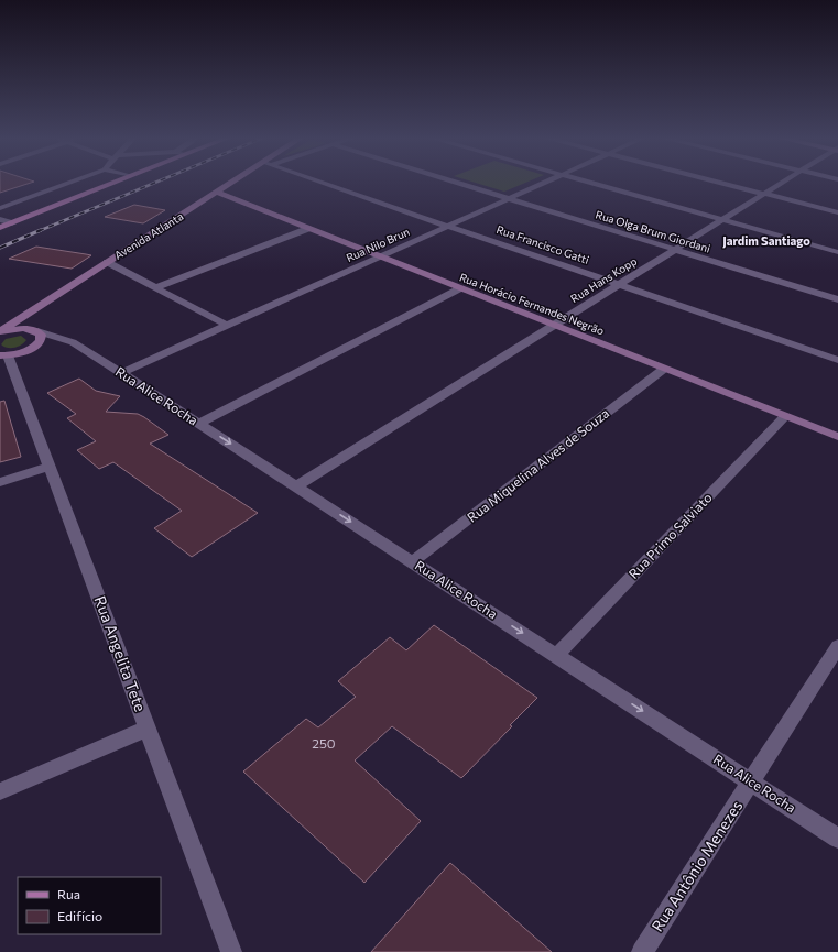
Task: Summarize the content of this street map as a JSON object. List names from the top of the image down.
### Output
{
  "streets": {
    "street": [
      "Rua Olga Brum Giordani",
      "Avenida Atlanta",
      "Rua Nilo Brun",
      "Rua Francisco Gatti",
      "Rua Hans Kopp",
      "Rua Horácio Fernandes Negrão",
      "Rua Alice Rocha",
      "Rua Miquelina Alves de Souza",
      "Rua Primo Salviato",
      "Rua Angelita Tete",
      "Rua Antônio Menezes"
    ]
  },
  "crossings": [
    ["Rua Olga Brum Giordani", "Rua Nilo Brun"],
    ["Rua Olga Brum Giordani", "Rua Hans Kopp"],
    ["Avenida Atlanta", "Rua Horácio Fernandes Negrão"],
    ["Rua Nilo Brun", "Rua Francisco Gatti"],
    ["Rua Nilo Brun", "Rua Horácio Fernandes Negrão"],
    ["Rua Nilo Brun", "Rua Alice Rocha"],
    ["Rua Francisco Gatti", "Rua Hans Kopp"],
    ["Rua Hans Kopp", "Rua Horácio Fernandes Negrão"],
    ["Rua Hans Kopp", "Rua Alice Rocha"],
    ["Rua Horácio Fernandes Negrão", "Rua Miquelina Alves de Souza"],
    ["Rua Horácio Fernandes Negrão", "Rua Primo Salviato"],
    ["Rua Alice Rocha", "Rua Miquelina Alves de Souza"],
    ["Rua Alice Rocha", "Rua Primo Salviato"],
    ["Rua Alice Rocha", "Rua Antônio Menezes"]
  ],
  "one_way": ["Rua Alice Rocha"],
  "districts": ["Jardim Santiago"],
  "house_numbers": ["250"],
  "legend": ["Rua", "Edifício"]
}
